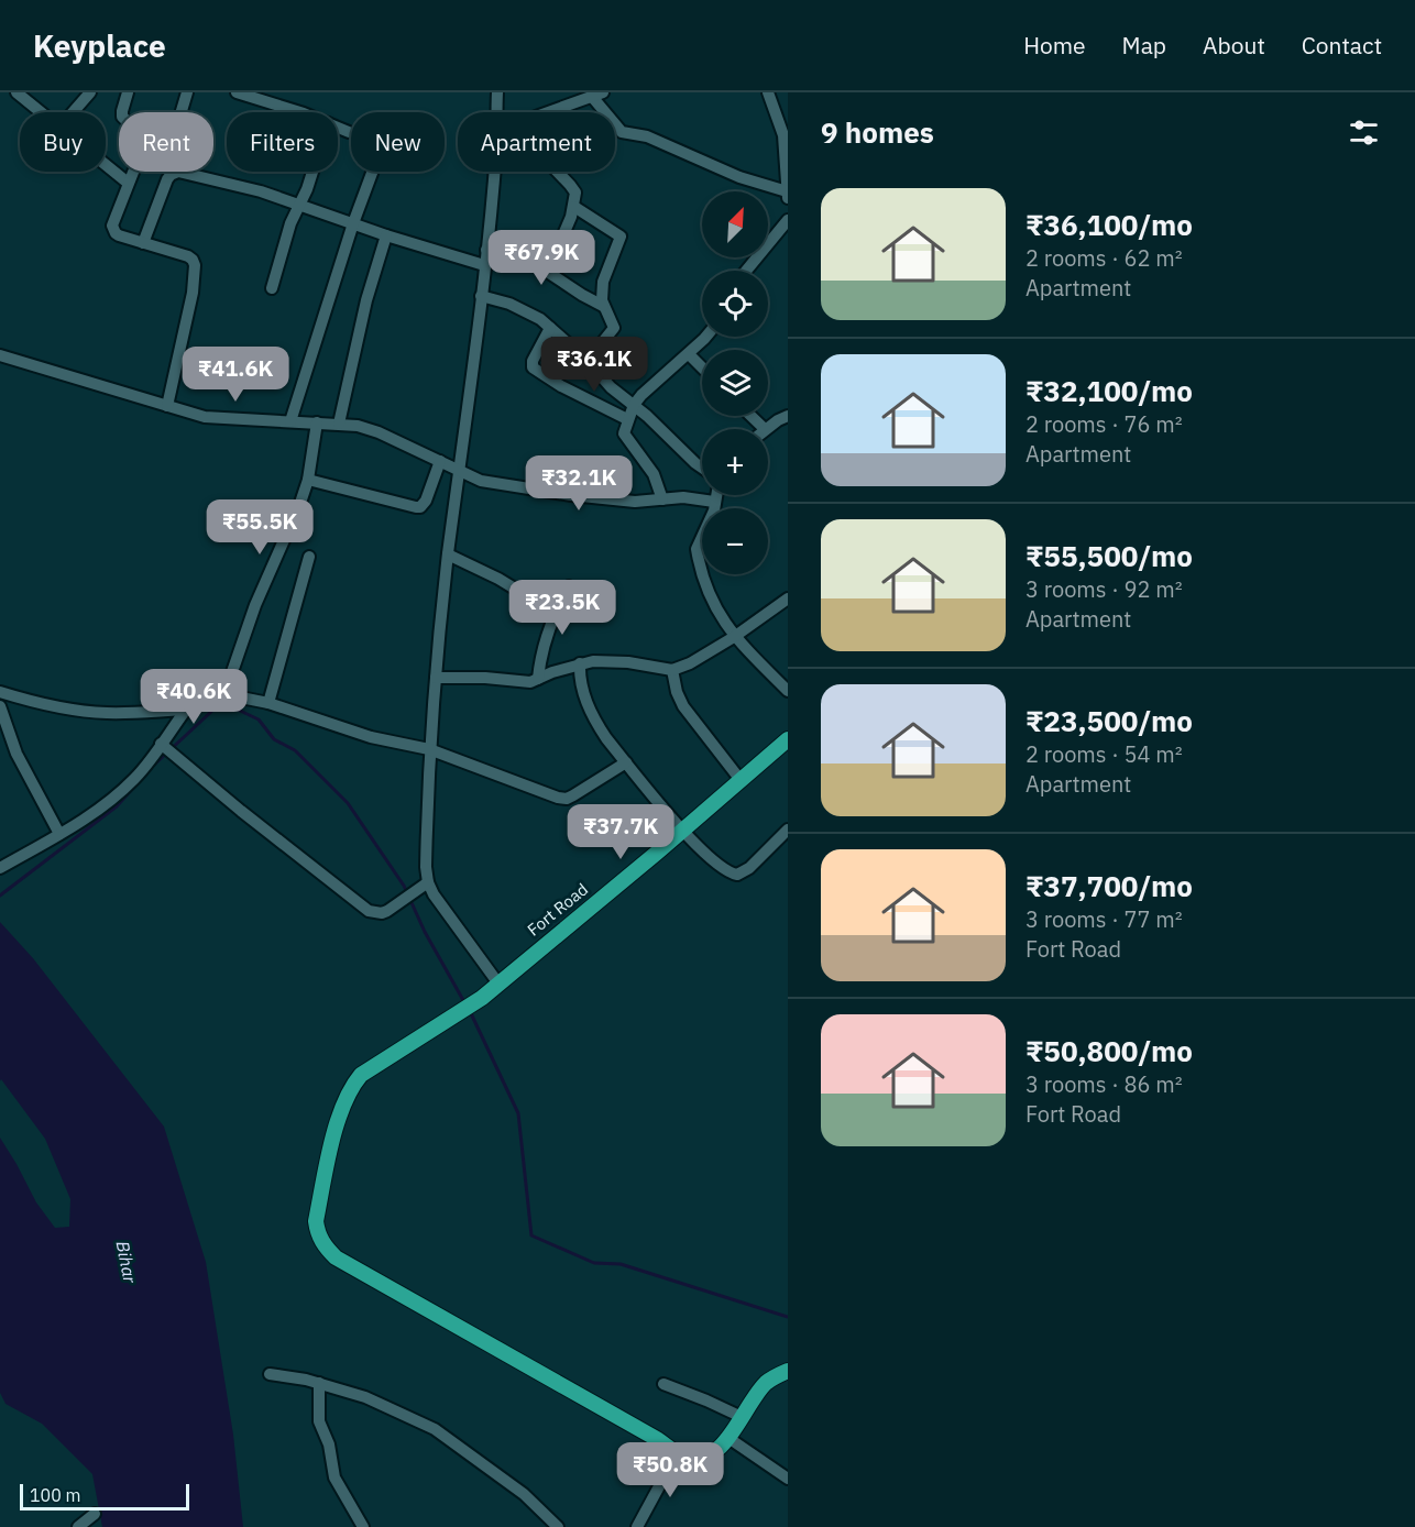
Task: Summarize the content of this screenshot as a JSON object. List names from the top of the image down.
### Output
{
  "streets": {
    "main road": ["Fort Road"]
  },
  "water": ["Bihar"],
  "scale_bar": "100 m",
  "north": "top right",
  "page": {
    "header": "Keyplace",
    "nav": [
      "Home",
      "Map",
      "About",
      "Contact"
    ],
    "heading": "9 homes",
    "chip": [
      "Buy",
      "Rent",
      "Filters",
      "New",
      "Apartment"
    ],
    "list": [
      {
        "name": "₹36,100/mo",
        "note": "2 rooms · 62 m² · Apartment"
      },
      {
        "name": "₹32,100/mo",
        "note": "2 rooms · 76 m² · Apartment"
      },
      {
        "name": "₹55,500/mo",
        "note": "3 rooms · 92 m² · Apartment"
      },
      {
        "name": "₹23,500/mo",
        "note": "2 rooms · 54 m² · Apartment"
      },
      {
        "name": "₹37,700/mo",
        "note": "3 rooms · 77 m² · Fort Road"
      },
      {
        "name": "₹50,800/mo",
        "note": "3 rooms · 86 m² · Fort Road"
      }
    ],
    "map_buttons": ["+", "−"],
    "price": [
      "₹67.9K",
      "₹36.1K",
      "₹41.6K",
      "₹32.1K",
      "₹55.5K",
      "₹23.5K",
      "₹40.6K",
      "₹37.7K",
      "₹50.8K"
    ],
    "scale": "100 m"
  }
}
